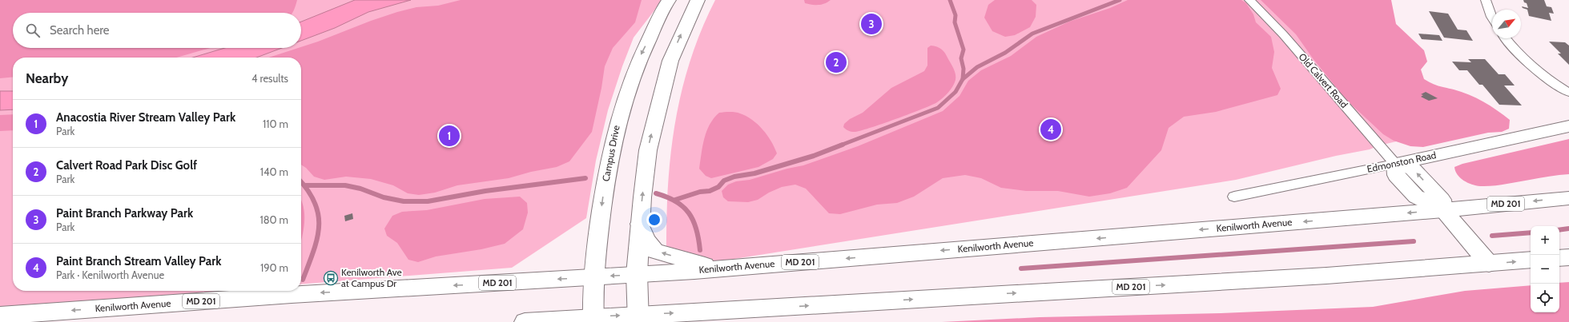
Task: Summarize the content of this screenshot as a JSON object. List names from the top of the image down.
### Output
{
  "streets": {
    "main road": [
      "Old Calvert Road",
      "Campus Drive",
      "Edmonston Road",
      "MD 201",
      "Kenilworth Avenue"
    ]
  },
  "crossings": [
    ["Old Calvert Road", "Edmonston Road"],
    ["Old Calvert Road", "MD 201"],
    ["Old Calvert Road", "Kenilworth Avenue"],
    ["Campus Drive", "MD 201"],
    ["Campus Drive", "Kenilworth Avenue"]
  ],
  "places": {
    "bus stop": ["Kenilworth Ave at Campus Dr"]
  },
  "north": "top right",
  "page": {
    "pins": [
      "3",
      "2",
      "4",
      "1"
    ],
    "search": "Search here",
    "heading": ["Nearby", "4 results"],
    "list": [
      {
        "mark": "1",
        "name": "Anacostia River Stream Valley Park",
        "note": "Park",
        "value": "110 m"
      },
      {
        "mark": "2",
        "name": "Calvert Road Park Disc Golf",
        "note": "Park",
        "value": "140 m"
      },
      {
        "mark": "3",
        "name": "Paint Branch Parkway Park",
        "note": "Park",
        "value": "180 m"
      },
      {
        "mark": "4",
        "name": "Paint Branch Stream Valley Park",
        "note": "Park · Kenilworth Avenue",
        "value": "190 m"
      }
    ],
    "map_buttons": ["+", "−"]
  }
}
